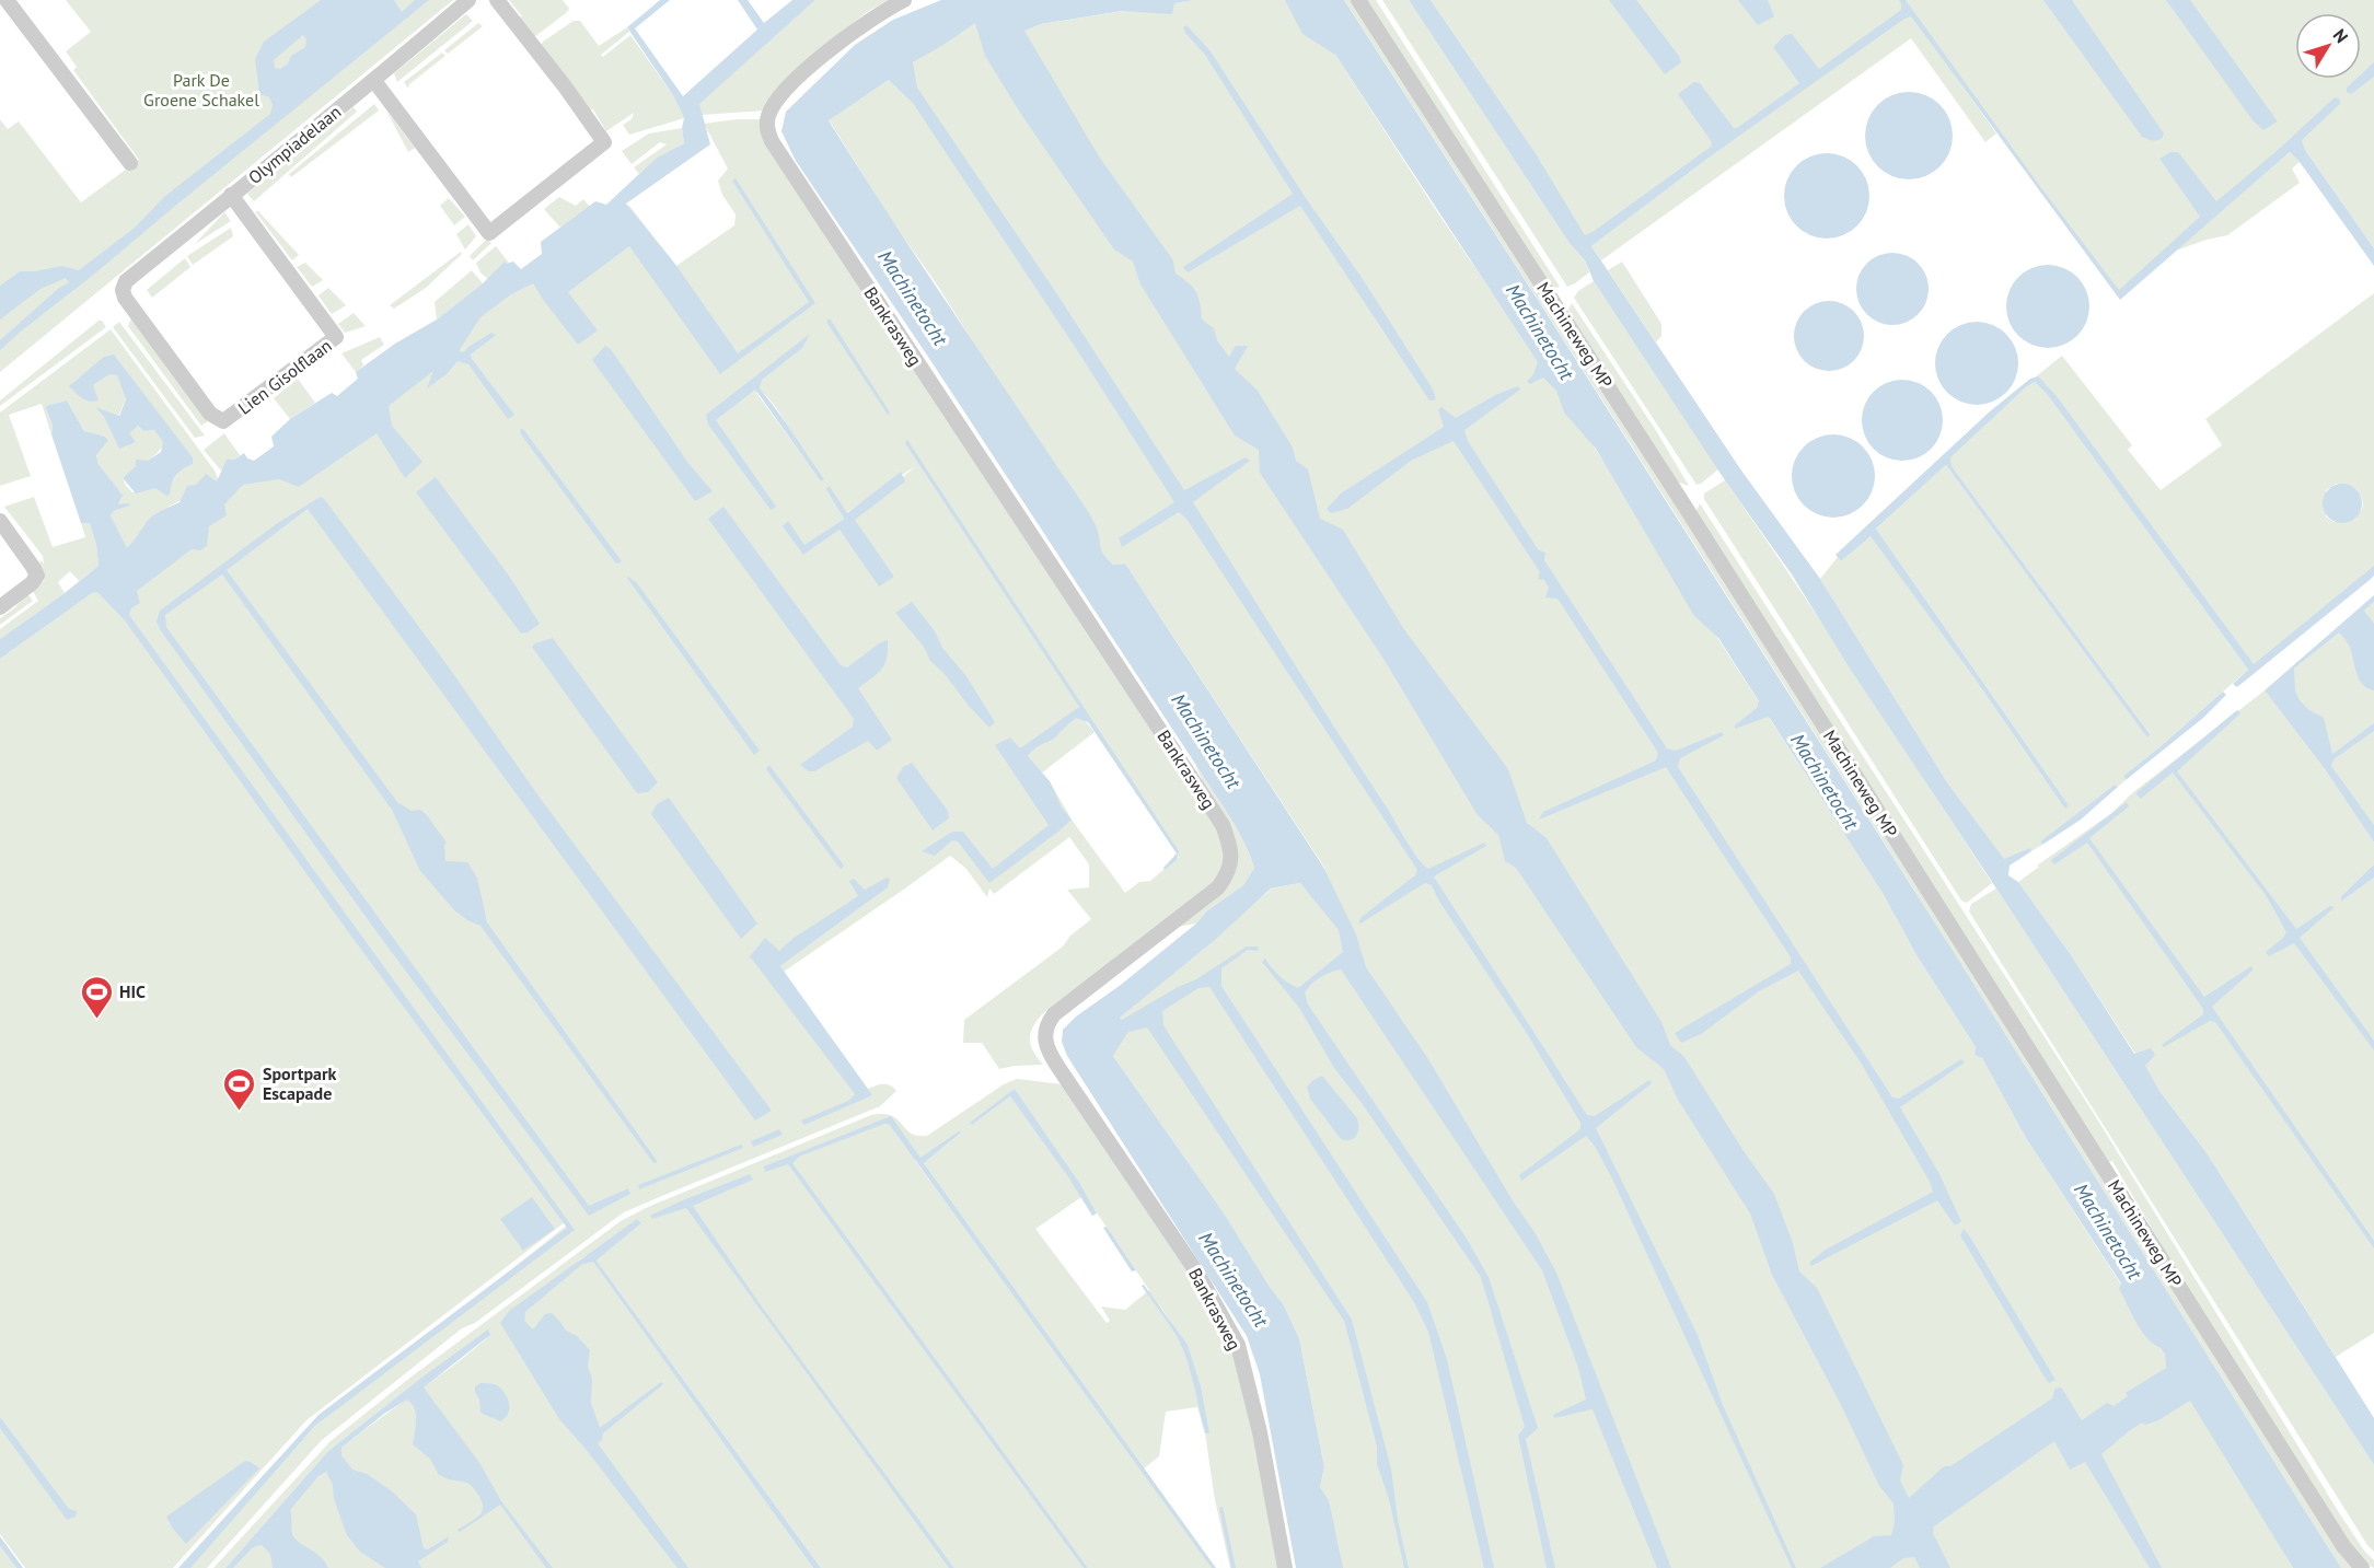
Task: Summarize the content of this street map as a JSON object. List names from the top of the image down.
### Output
{
  "streets": {
    "street": [
      "Olympiadelaan",
      "Bankrasweg",
      "Machineweg MP",
      "Lien Gisolflaan"
    ]
  },
  "crossings": [
    ["Olympiadelaan", "Lien Gisolflaan"]
  ],
  "water": ["Machinetocht"],
  "parks": ["Park De Groene Schakel"],
  "places": {
    "sports": ["HIC", "Sportpark Escapade"]
  },
  "north": "top right"
}
